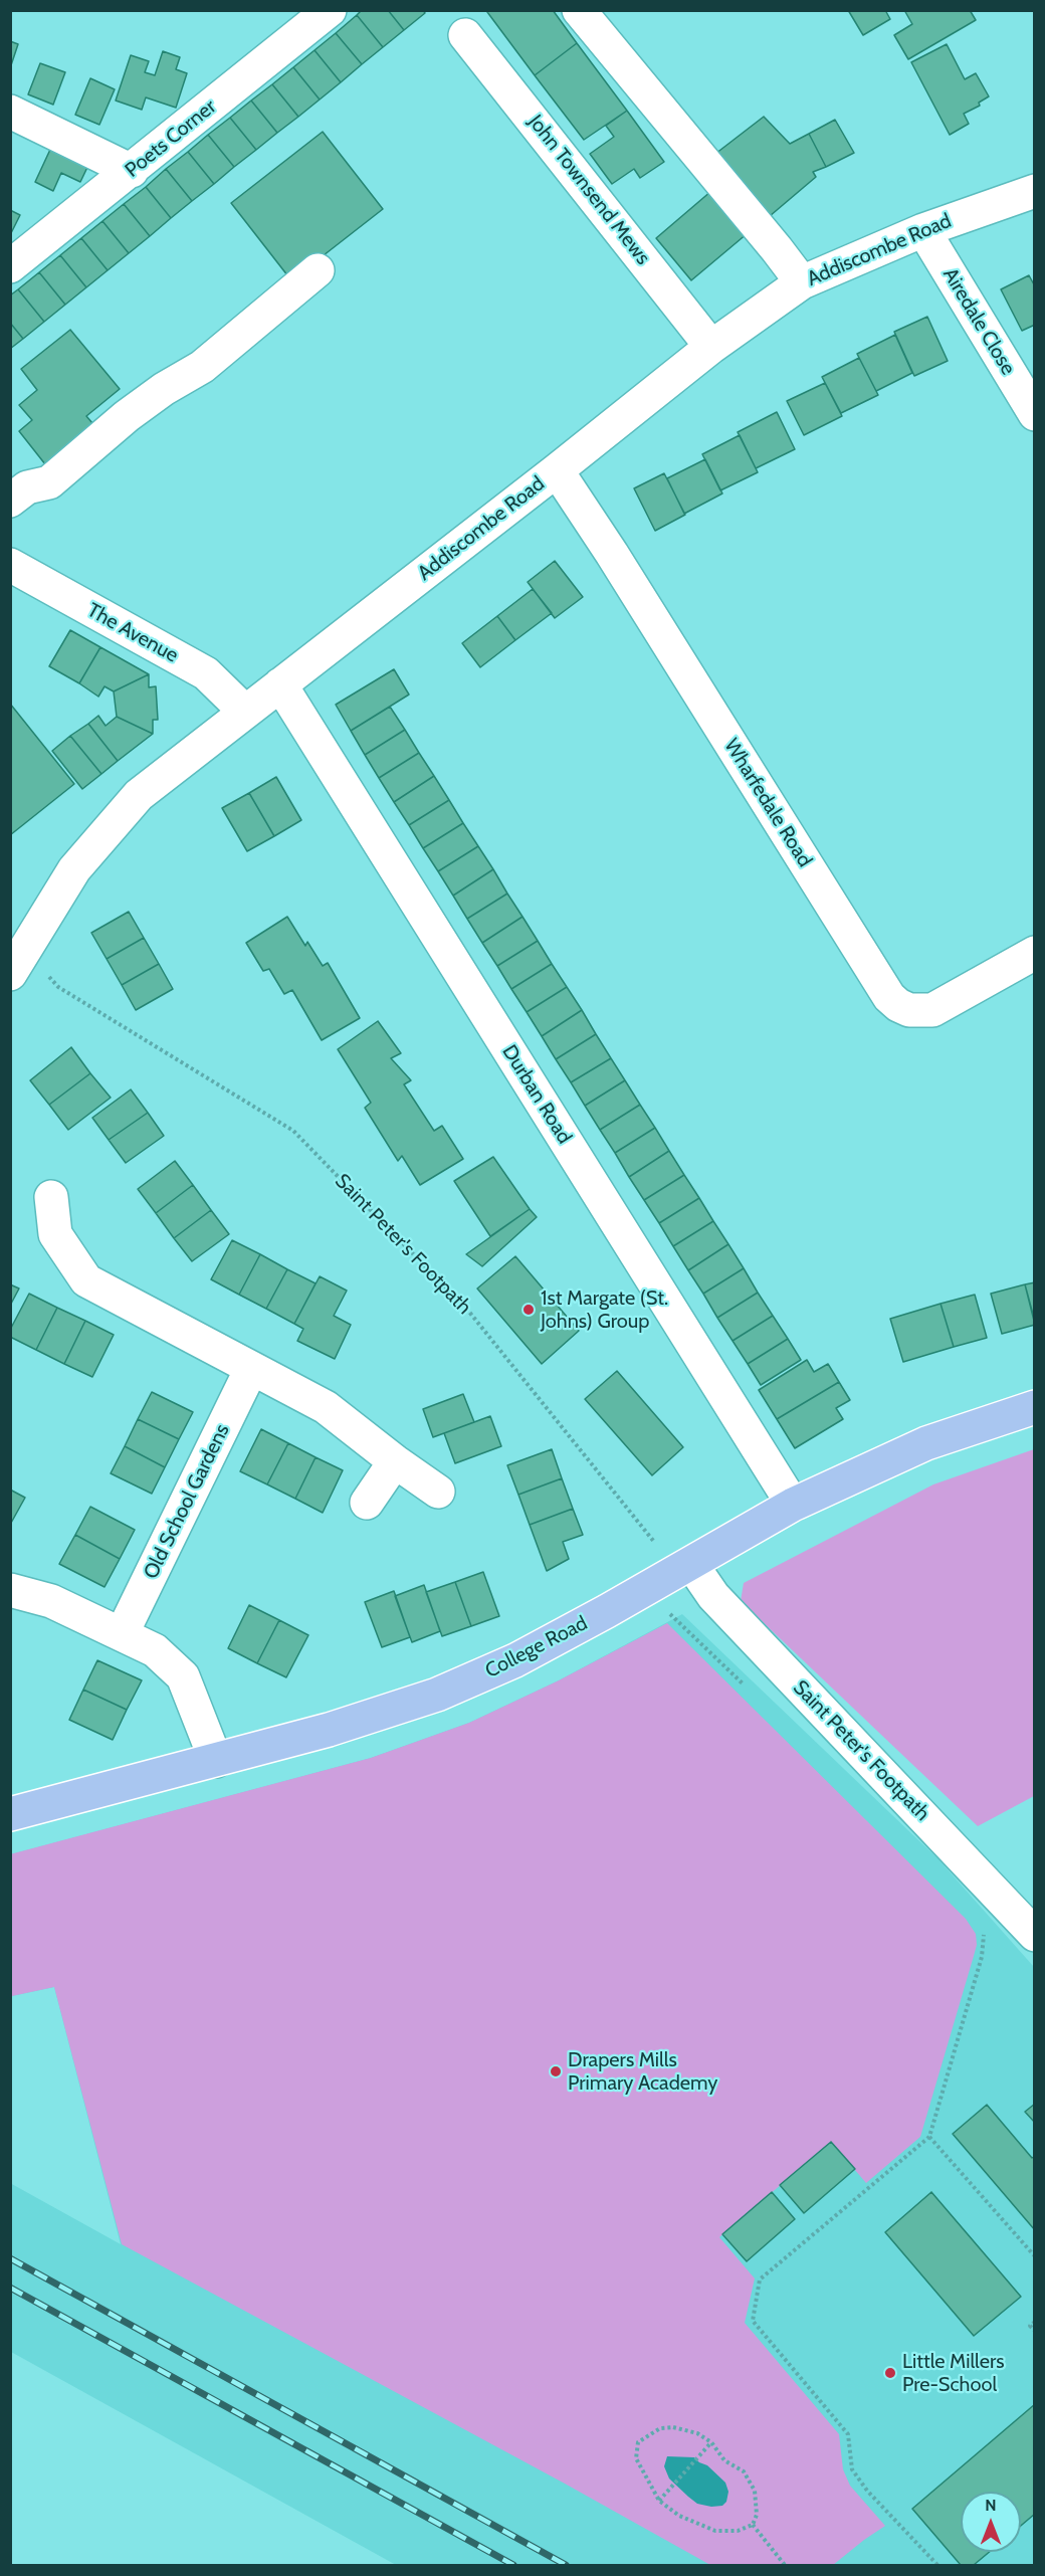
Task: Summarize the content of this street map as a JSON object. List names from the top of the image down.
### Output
{
  "streets": {
    "main road": ["College Road"],
    "street": [
      "Poets Corner",
      "John Townsend Mews",
      "Addiscombe Road",
      "Airedale Close",
      "The Avenue",
      "Wharfedale Road",
      "Durban Road",
      "Saint Peter's Footpath",
      "Old School Gardens"
    ]
  },
  "crossings": [
    ["John Townsend Mews", "Addiscombe Road"],
    ["Addiscombe Road", "Airedale Close"],
    ["Addiscombe Road", "The Avenue"],
    ["Addiscombe Road", "Wharfedale Road"],
    ["Addiscombe Road", "Durban Road"],
    ["Addiscombe Road", "Saint Peter's Footpath"],
    ["Durban Road", "College Road"],
    ["Saint Peter's Footpath", "College Road"]
  ],
  "places": ["1st Margate (St. Johns) Group", "Drapers Mills Primary Academy", "Little Millers Pre-School"],
  "north": "top"
}
